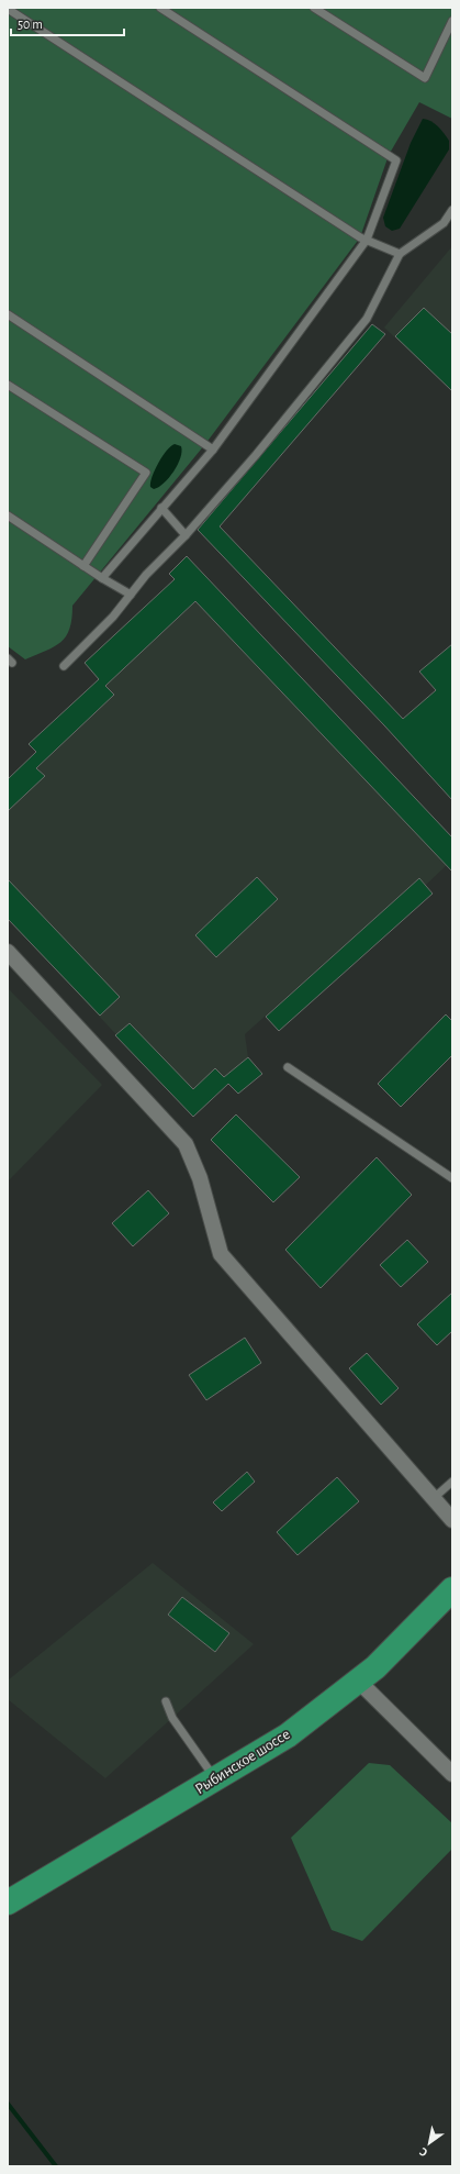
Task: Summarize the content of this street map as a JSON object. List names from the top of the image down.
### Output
{
  "streets": {
    "main road": ["Рыбинское шоссе"]
  },
  "scale_bar": "50 m",
  "north": "bottom left"
}
